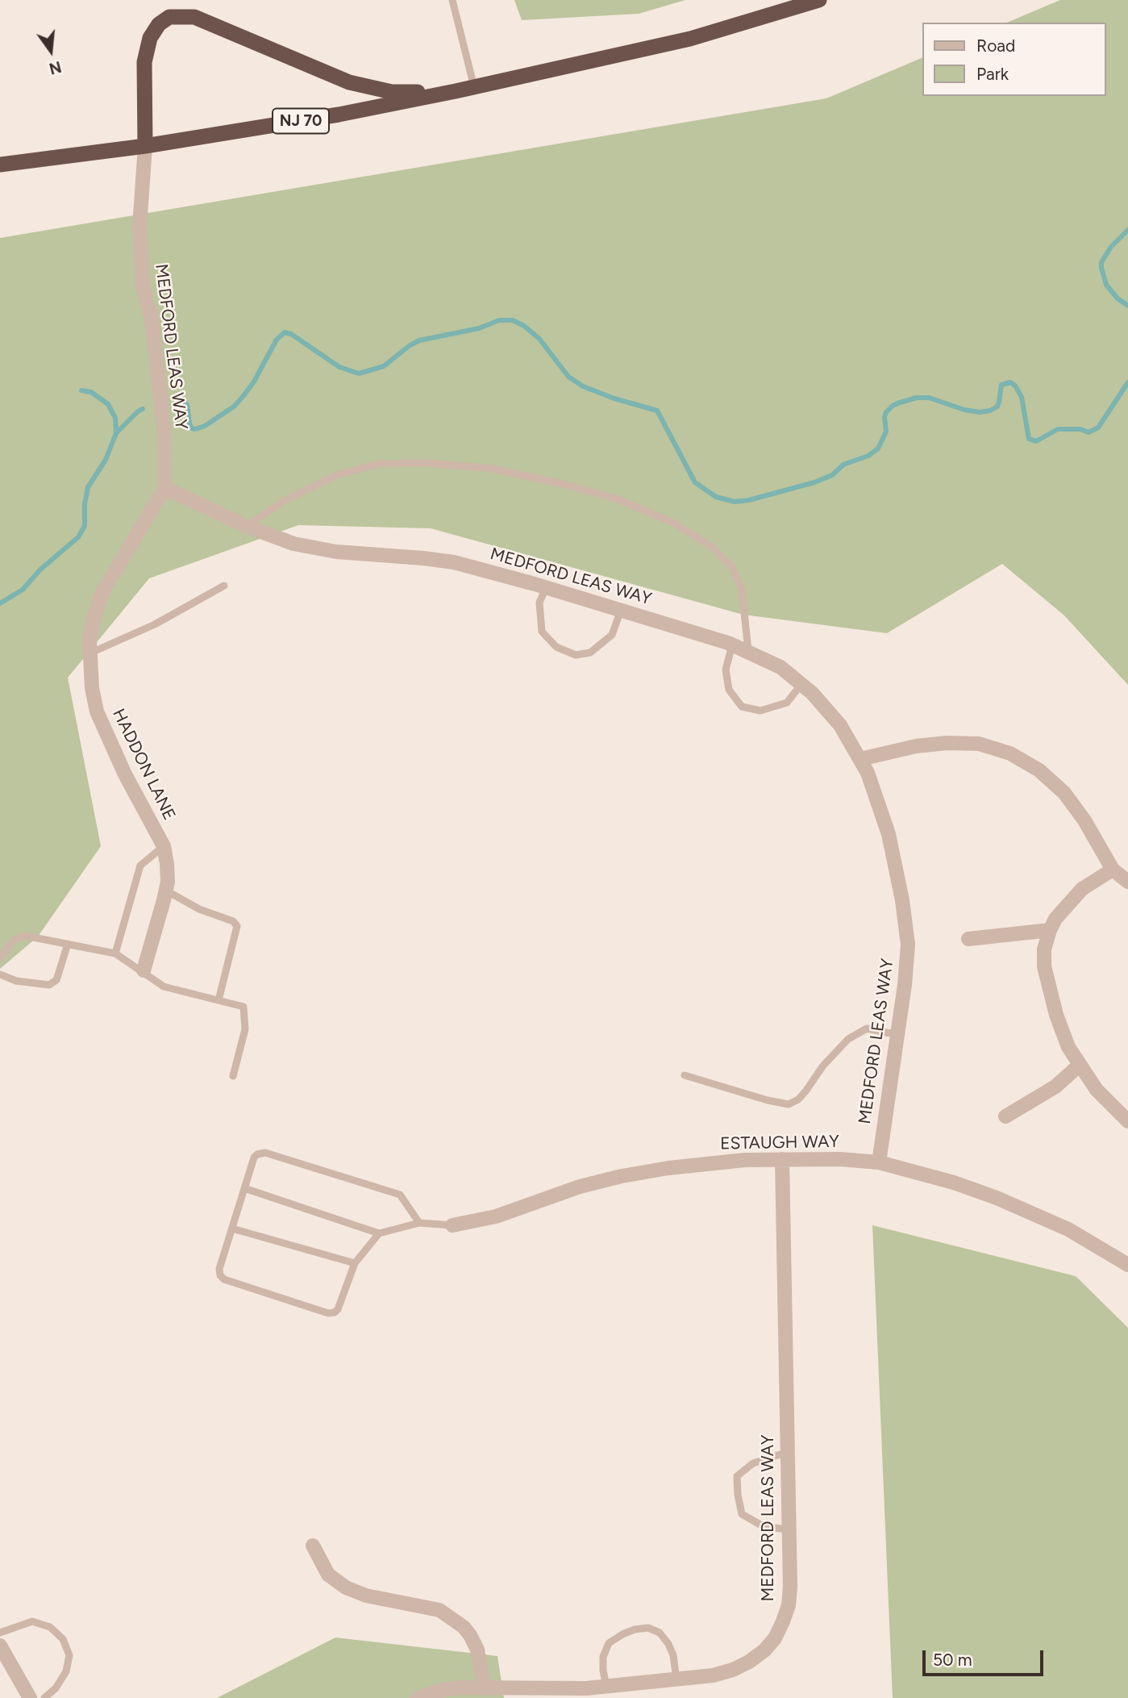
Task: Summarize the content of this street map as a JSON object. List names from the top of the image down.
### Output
{
  "streets": {
    "highway": ["NJ 70"],
    "street": ["MEDFORD LEAS WAY", "HADDON LANE", "ESTAUGH WAY"]
  },
  "crossings": [
    ["NJ 70", "MEDFORD LEAS WAY"],
    ["MEDFORD LEAS WAY", "HADDON LANE"],
    ["MEDFORD LEAS WAY", "ESTAUGH WAY"]
  ],
  "legend": ["Road", "Park"],
  "scale_bar": "50 m",
  "north": "bottom"
}
